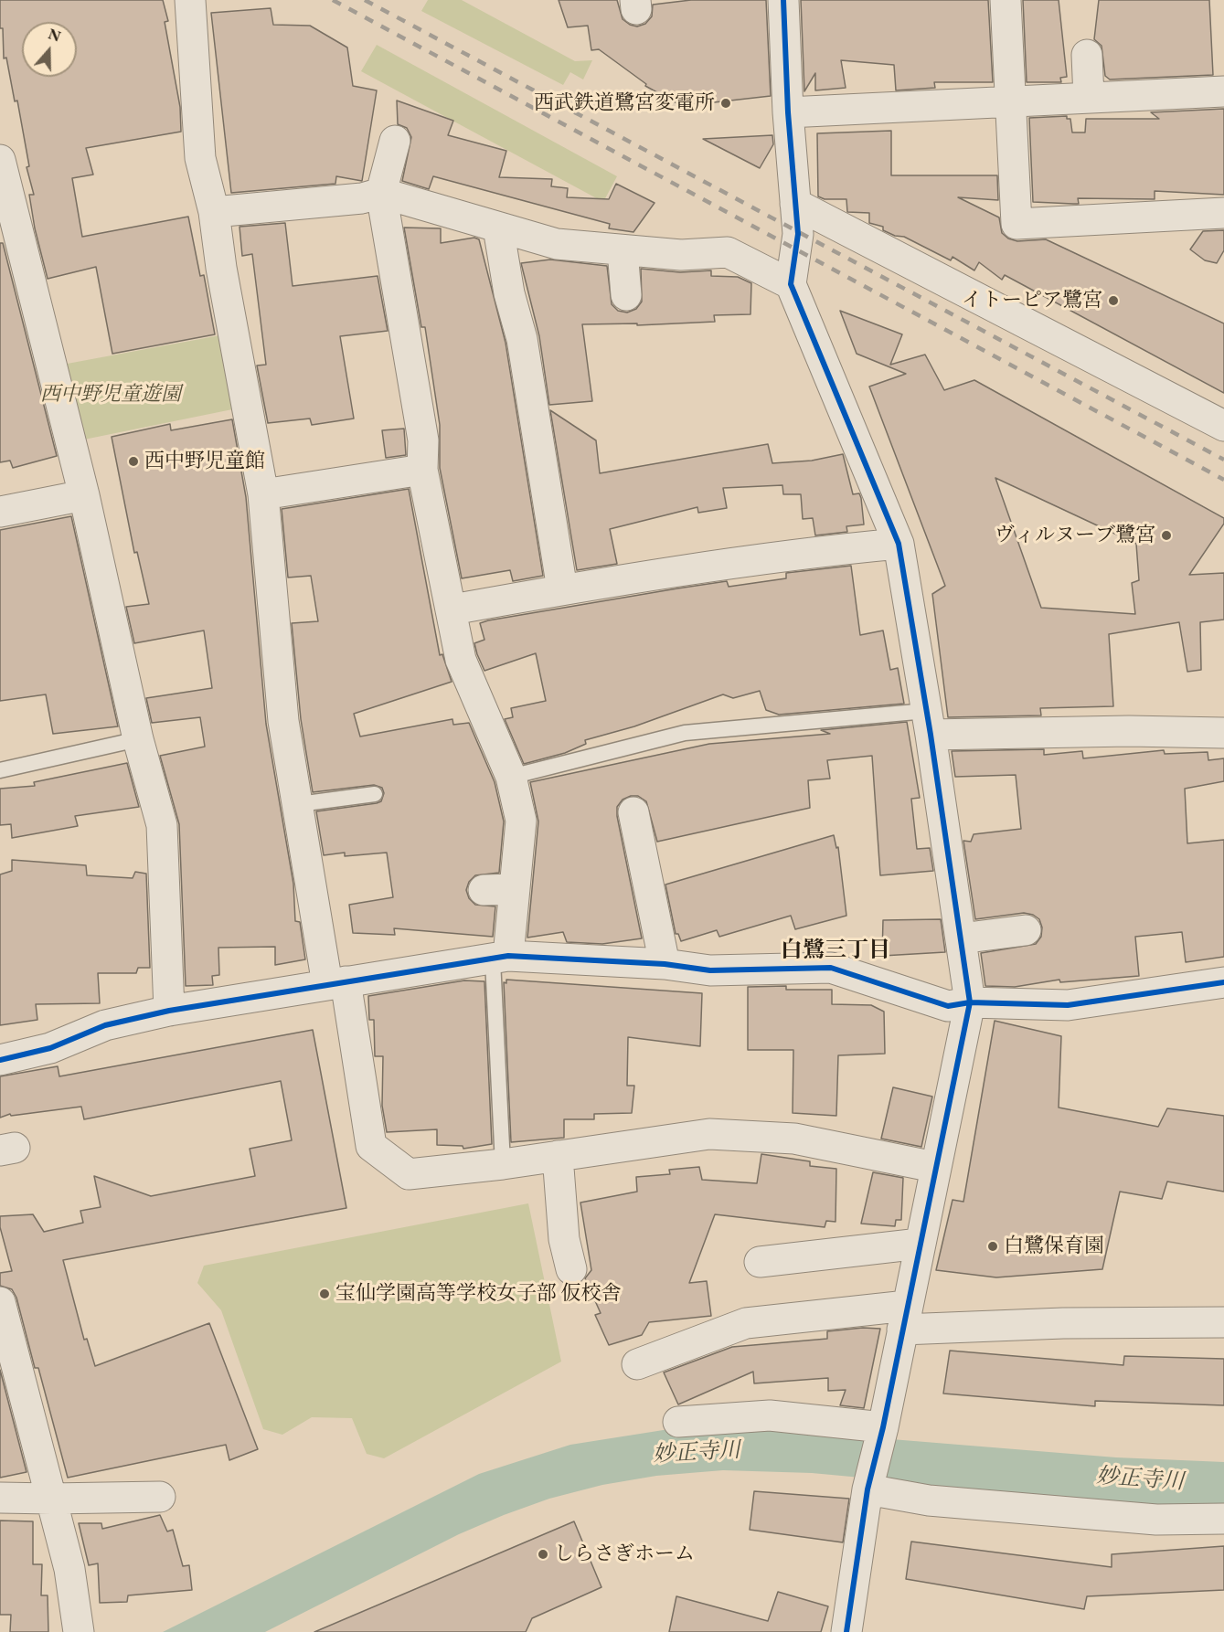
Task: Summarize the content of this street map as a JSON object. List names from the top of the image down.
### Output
{
  "districts": ["白鷺三丁目"],
  "water": ["妙正寺川"],
  "parks": ["西中野児童遊園"],
  "places": [
    "西武鉄道鷺宮変電所",
    "イトーピア鷺宮",
    "西中野児童館",
    "ヴィルヌーブ鷺宮",
    "白鷺保育園",
    "宝仙学園高等学校女子部 仮校舎",
    "しらさぎホーム"
  ],
  "north": "top"
}
